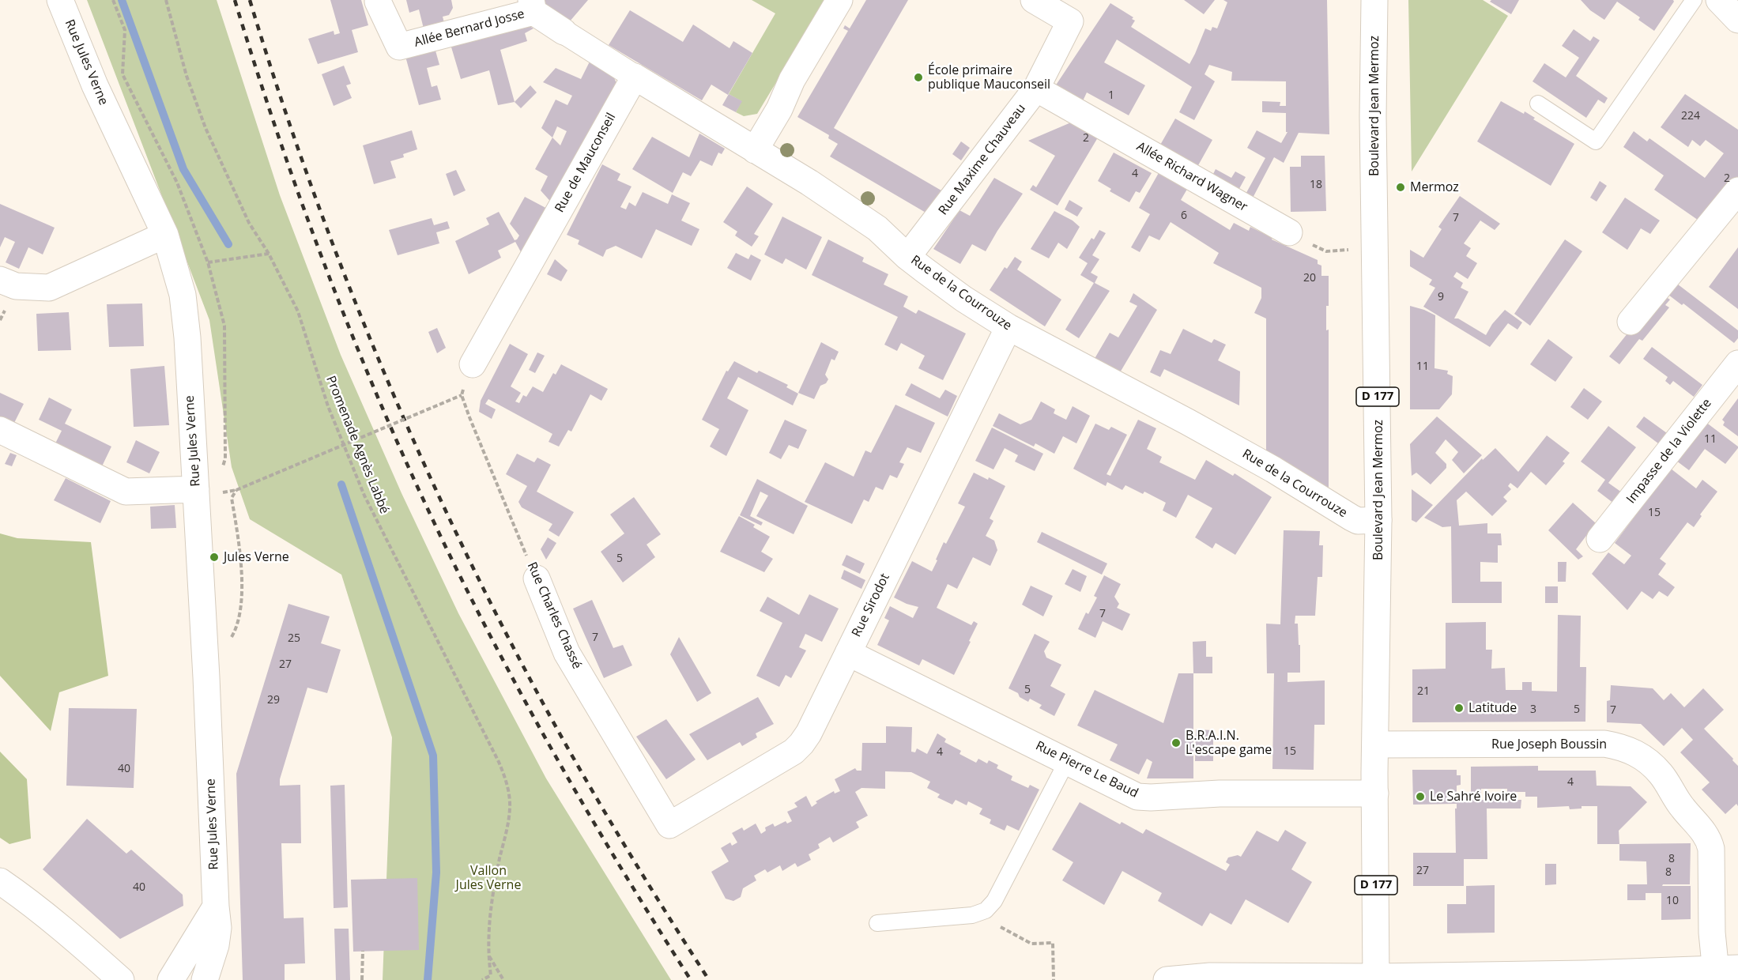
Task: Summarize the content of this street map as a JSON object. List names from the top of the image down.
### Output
{
  "streets": {
    "street": [
      "Allée Bernard Josse",
      "Rue Jules Verne",
      "Boulevard Jean Mermoz",
      "Rue Maxime Chauveau",
      "Rue de Mauconseil",
      "Allée Richard Wagner",
      "Rue de la Courrouze",
      "D 177",
      "Impasse de la Violette",
      "Rue Sirodot",
      "Rue Charles Chassé",
      "Rue Joseph Boussin",
      "Rue Pierre Le Baud"
    ],
    "path": ["Promenade Agnès Labbé"]
  },
  "crossings": [
    ["Boulevard Jean Mermoz", "Rue de la Courrouze"],
    ["Boulevard Jean Mermoz", "Rue Joseph Boussin"],
    ["Boulevard Jean Mermoz", "Rue Pierre Le Baud"],
    ["Rue Maxime Chauveau", "Allée Richard Wagner"],
    ["Rue Maxime Chauveau", "Rue de la Courrouze"],
    ["Rue de Mauconseil", "Rue de la Courrouze"],
    ["Rue de la Courrouze", "Rue Sirodot"],
    ["Rue Sirodot", "Rue Charles Chassé"],
    ["Rue Sirodot", "Rue Pierre Le Baud"]
  ],
  "parks": ["Vallon Jules Verne"],
  "places": [
    "École primaire publique Mauconseil",
    "Mermoz",
    "Jules Verne",
    "Latitude",
    "B.R.A.I.N. L'escape game",
    "Le Sahré Ivoire"
  ],
  "house_numbers": [
    "1",
    "224",
    "2",
    "4",
    "2",
    "18",
    "6",
    "7",
    "20",
    "9",
    "11",
    "11",
    "15",
    "5",
    "7",
    "7",
    "25",
    "27",
    "5",
    "21",
    "29",
    "3",
    "5",
    "7",
    "15",
    "4",
    "40",
    "4",
    "8",
    "27",
    "8",
    "40",
    "10"
  ]
}
